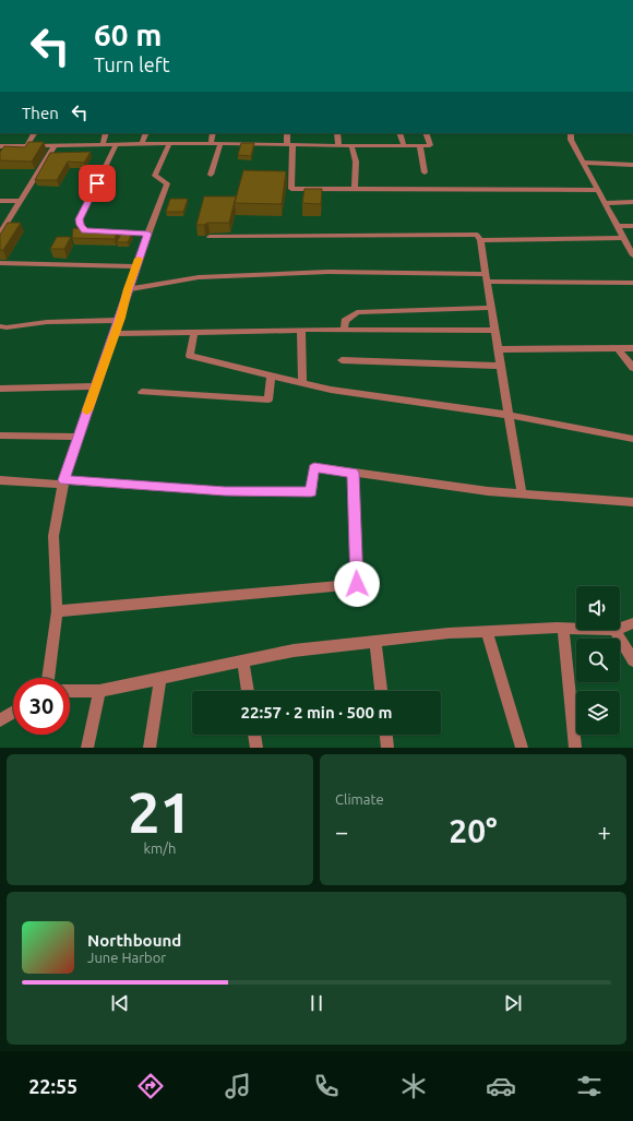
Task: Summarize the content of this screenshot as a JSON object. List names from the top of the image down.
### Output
{
  "page": {
    "turn": ["60 m", "Turn left"],
    "then": "Then",
    "limit": "30",
    "trip": "22:57 · 2 min · 500 m",
    "tile": [
      ["21", "km/h"],
      "Climate"
    ],
    "heat": ["−", "20°", "+"],
    "song": ["Northbound", "June Harbor"],
    "tabs": "22:55"
  }
}
